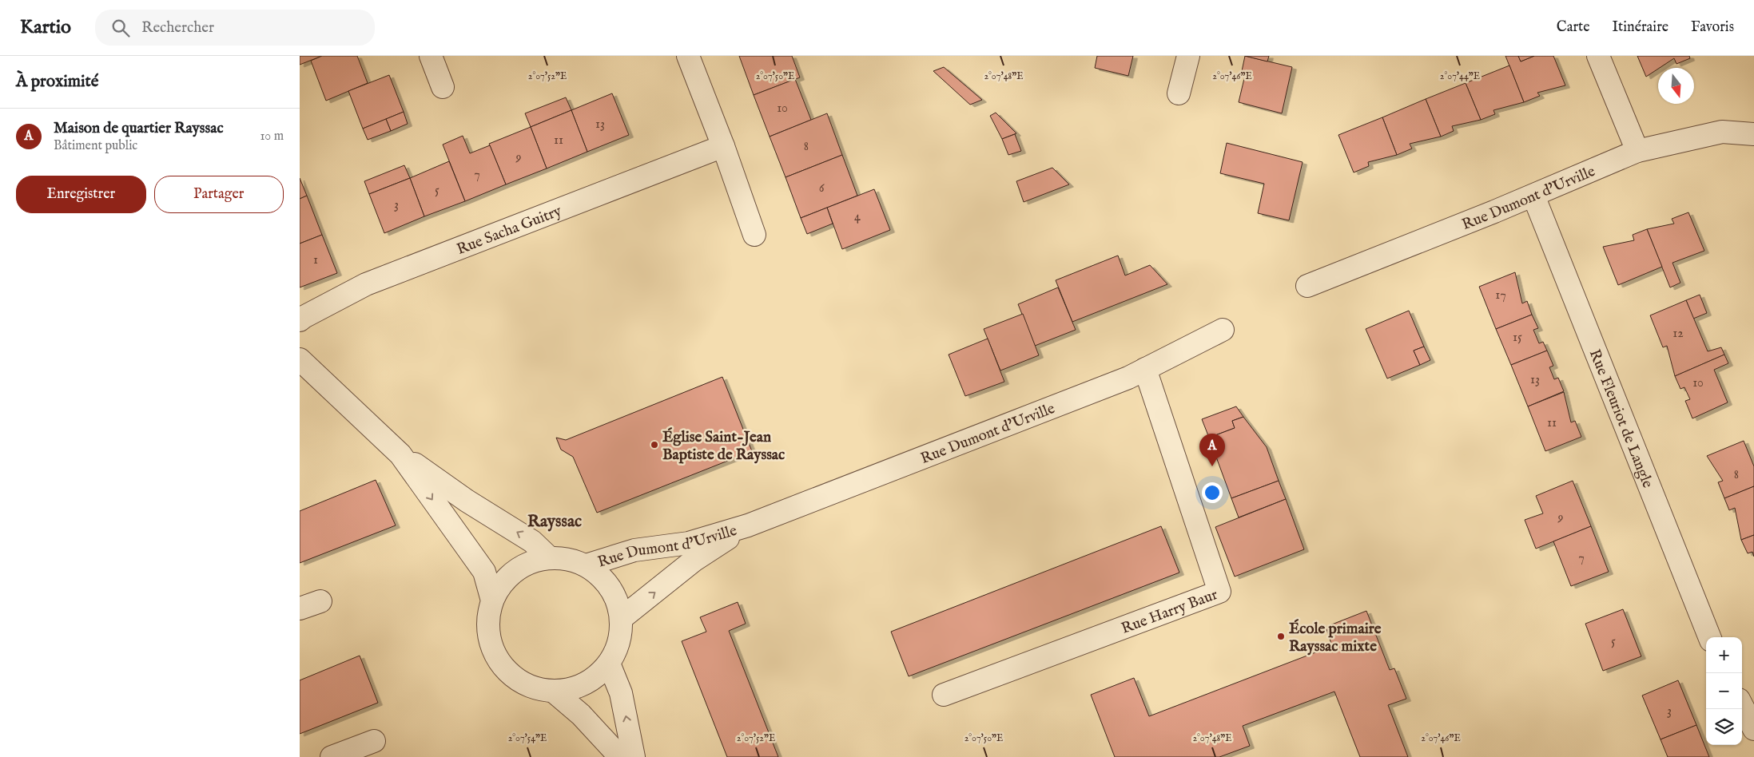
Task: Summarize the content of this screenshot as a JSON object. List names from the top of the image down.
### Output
{
  "streets": {
    "street": [
      "Rue Dumont d'Urville",
      "Rue Sacha Guitry",
      "Rue Fleuriot de Langle",
      "Rue Harry Baur"
    ]
  },
  "crossings": [
    ["Rue Dumont d'Urville", "Rue Fleuriot de Langle"],
    ["Rue Dumont d'Urville", "Rue Harry Baur"]
  ],
  "districts": ["Rayssac"],
  "places": ["Église Saint-Jean Baptiste de Rayssac", "École primaire Rayssac mixte"],
  "house_numbers": [
    "10",
    "13",
    "11",
    "8",
    "9",
    "7",
    "6",
    "5",
    "3",
    "4",
    "1",
    "17",
    "12",
    "15",
    "13",
    "10",
    "11",
    "8",
    "9",
    "7",
    "5",
    "3"
  ],
  "north": "bottom",
  "page": {
    "header": "Kartio",
    "search": "Rechercher",
    "nav": ["Carte", "Itinéraire", "Favoris"],
    "heading": "À proximité",
    "list": [
      {
        "mark": "A",
        "name": "Maison de quartier Rayssac",
        "note": "Bâtiment public",
        "value": "10 m"
      }
    ],
    "buttons": ["Enregistrer", "Partager"],
    "pins": "A",
    "map_buttons": ["+", "−"]
  },
  "coordinates": [
    "2°07'52\"E",
    "2°07'50\"E",
    "2°07'48\"E",
    "2°07'46\"E",
    "2°07'44\"E",
    "2°07'54\"E"
  ]
}
